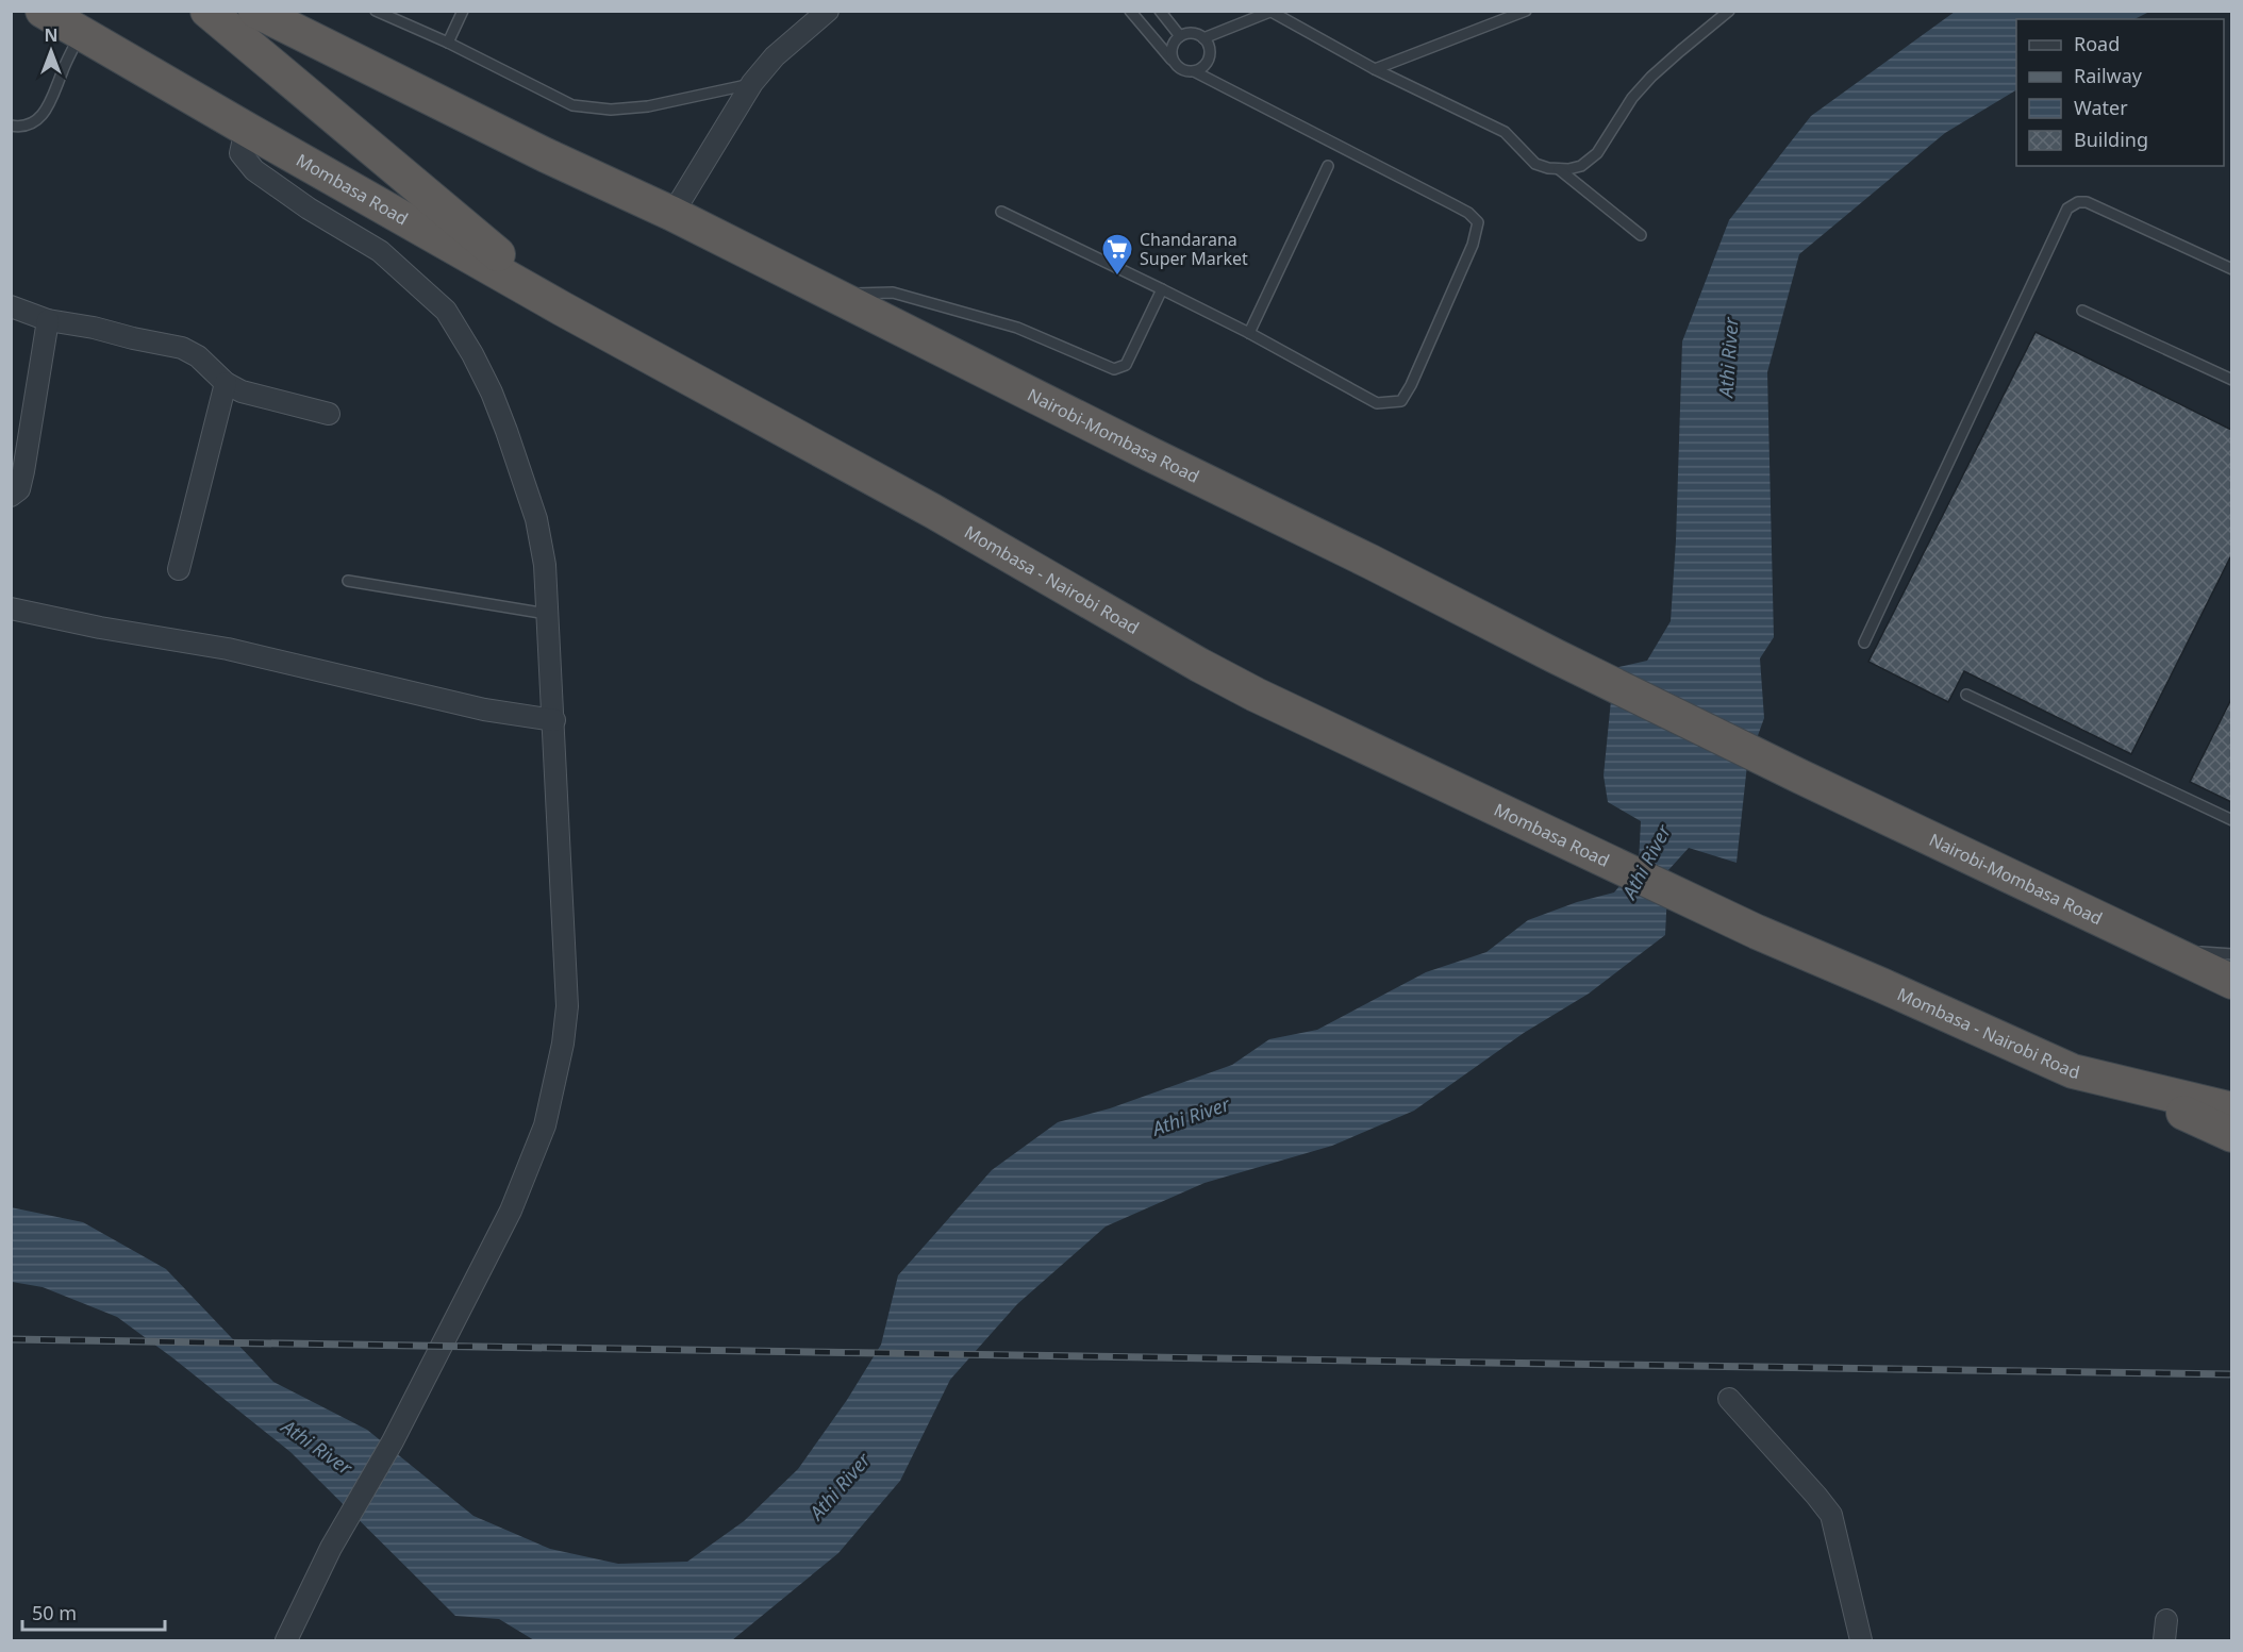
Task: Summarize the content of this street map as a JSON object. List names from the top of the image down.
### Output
{
  "streets": {
    "highway": ["Mombasa Road", "Nairobi-Mombasa Road", "Mombasa - Nairobi Road"]
  },
  "crossings": [
    ["Mombasa Road", "Mombasa - Nairobi Road"]
  ],
  "water": ["Athi River"],
  "places": {
    "supermarket": ["Chandarana Super Market"]
  },
  "legend": [
    "Road",
    "Railway",
    "Water",
    "Building"
  ],
  "scale_bar": "50 m",
  "north": "top"
}
